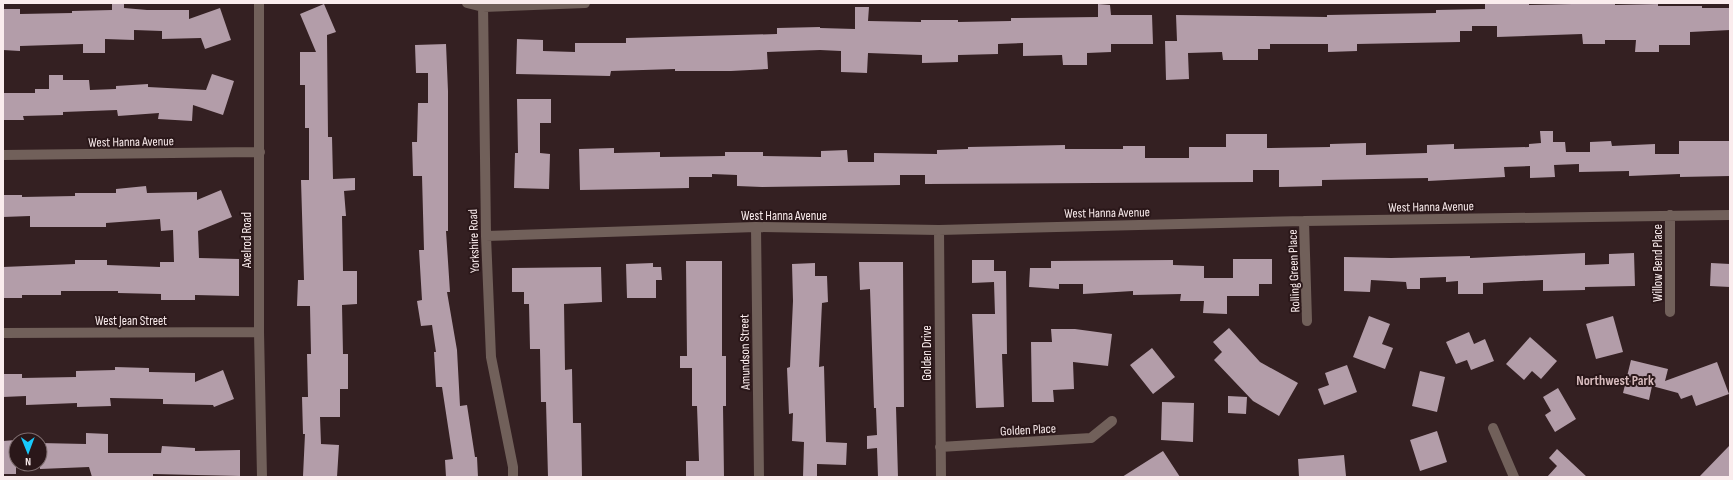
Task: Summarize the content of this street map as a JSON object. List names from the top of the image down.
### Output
{
  "streets": {
    "street": [
      "West Hanna Avenue",
      "Axelrod Road",
      "Yorkshire Road",
      "Willow Bend Place",
      "Rolling Green Place",
      "West Jean Street",
      "Amundson Street",
      "Golden Drive",
      "Golden Place"
    ]
  },
  "crossings": [
    ["West Hanna Avenue", "Axelrod Road"],
    ["West Hanna Avenue", "Yorkshire Road"],
    ["West Hanna Avenue", "Willow Bend Place"],
    ["West Hanna Avenue", "Rolling Green Place"],
    ["West Hanna Avenue", "Amundson Street"],
    ["West Hanna Avenue", "Golden Drive"],
    ["Axelrod Road", "West Jean Street"],
    ["Golden Drive", "Golden Place"]
  ],
  "districts": ["Northwest Park"],
  "north": "bottom"
}
